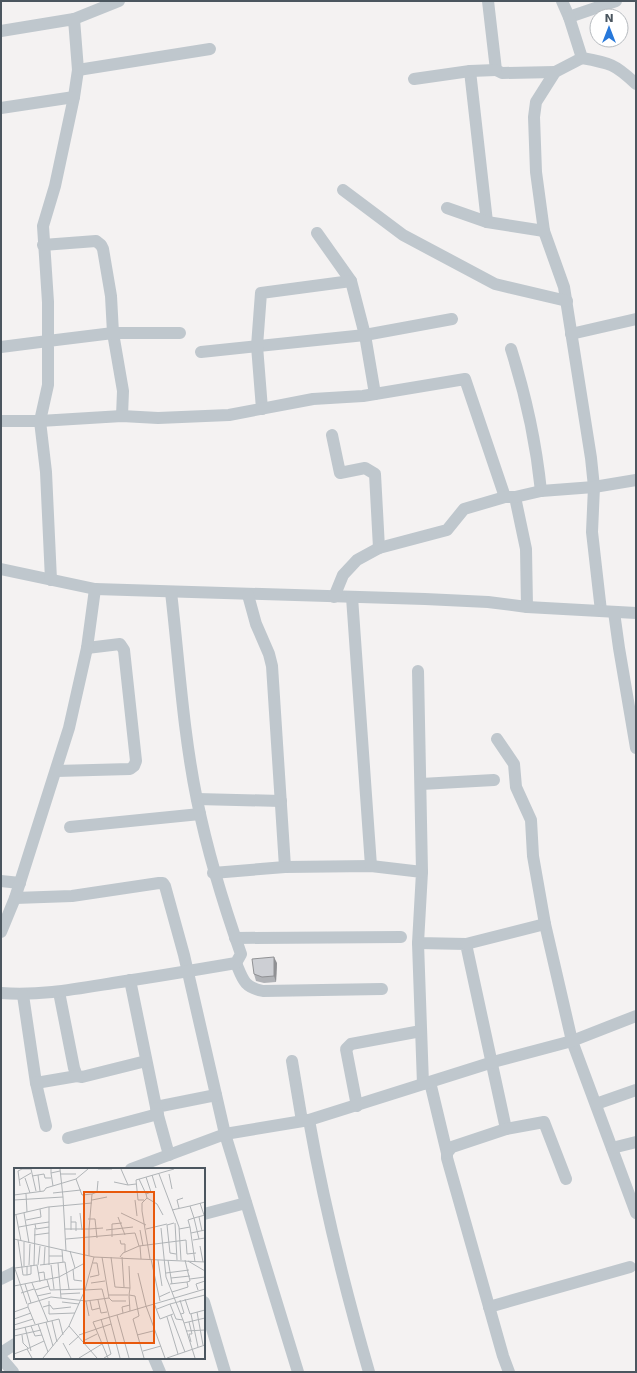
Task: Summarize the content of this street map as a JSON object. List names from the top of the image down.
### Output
{
  "north": "top"
}
